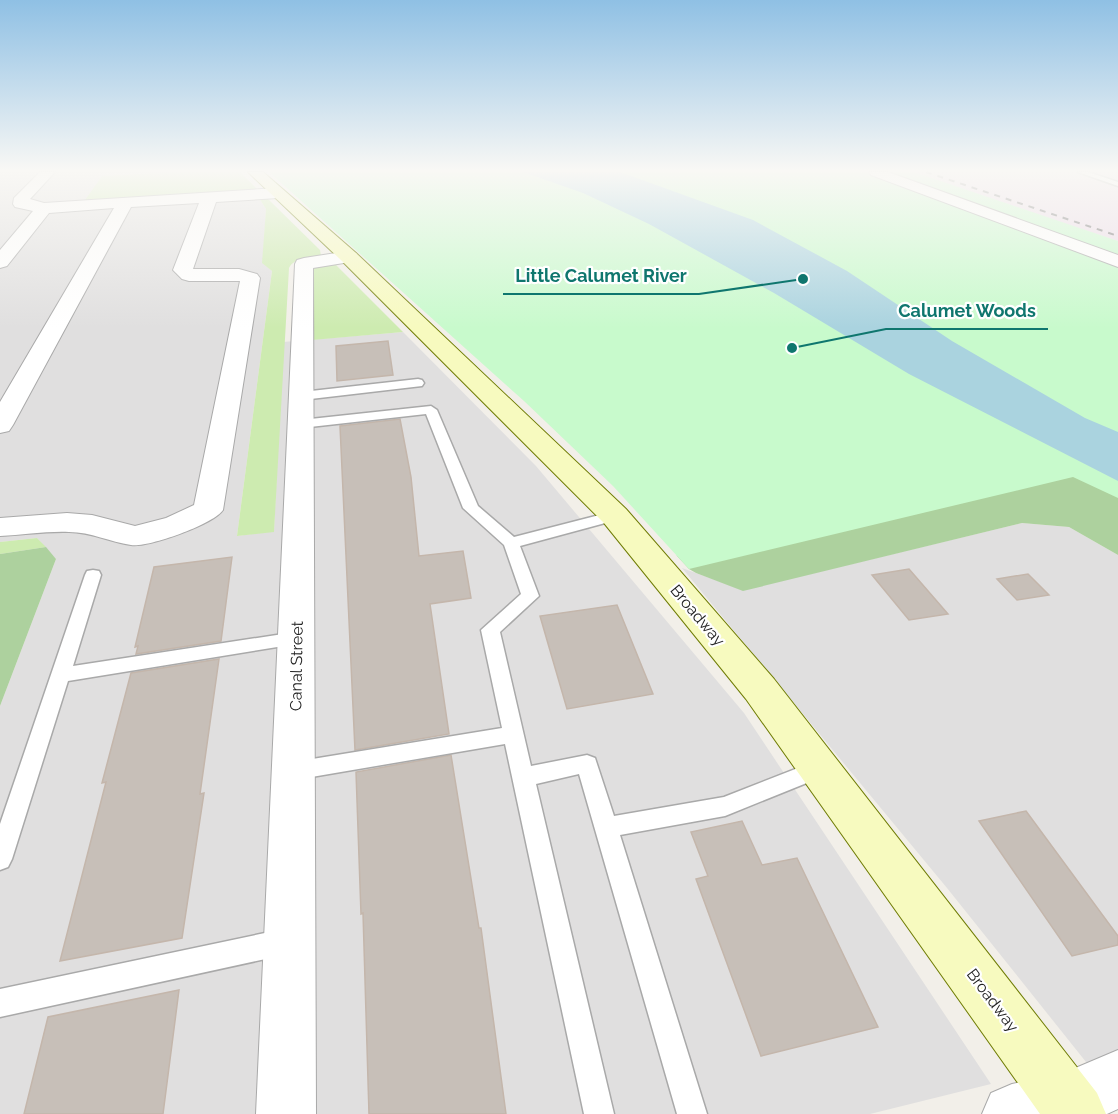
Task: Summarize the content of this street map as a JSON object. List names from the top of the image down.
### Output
{
  "streets": {
    "street": ["Broadway", "Canal Street"]
  },
  "crossings": [
    ["Broadway", "Canal Street"]
  ],
  "places": ["Little Calumet River", "Calumet Woods"]
}
